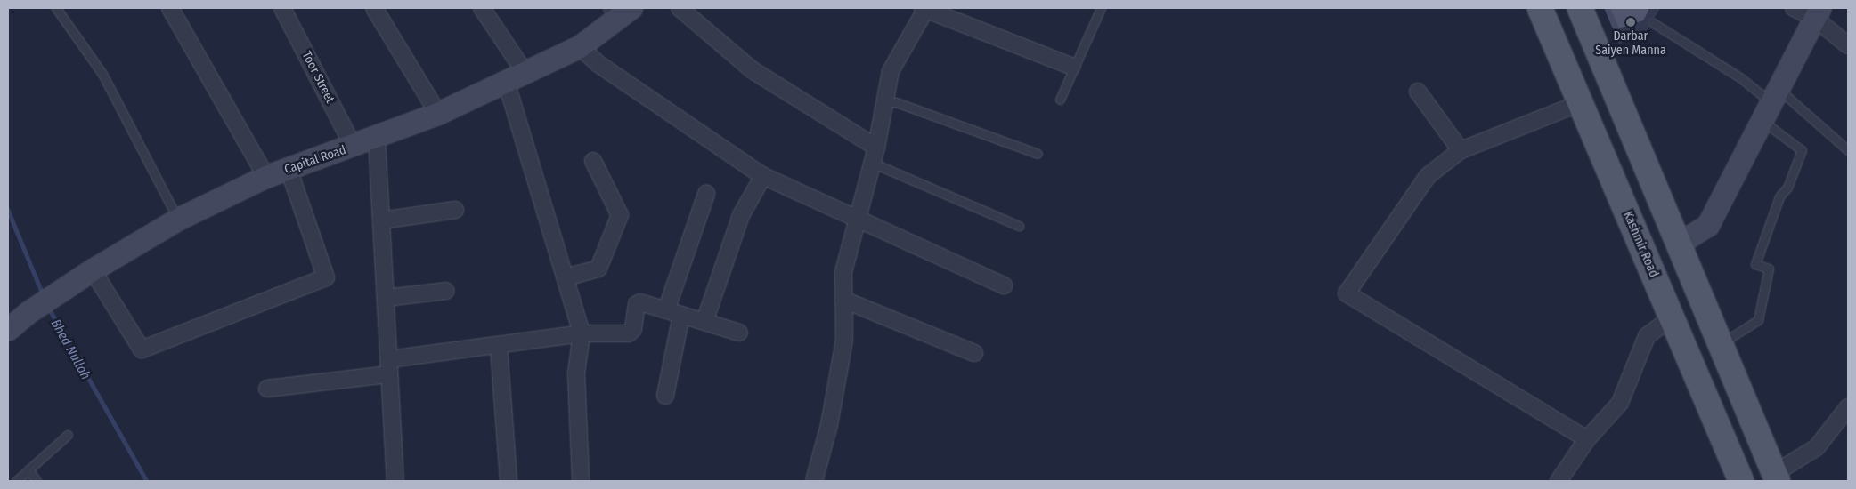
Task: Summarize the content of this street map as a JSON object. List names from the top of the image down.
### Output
{
  "streets": {
    "main road": ["Kashmir Road"],
    "street": ["Toor Street", "Capital Road"]
  },
  "crossings": [
    ["Toor Street", "Capital Road"]
  ],
  "water": ["Bhed Nullah"],
  "places": ["Darbar Saiyen Manna"]
}
